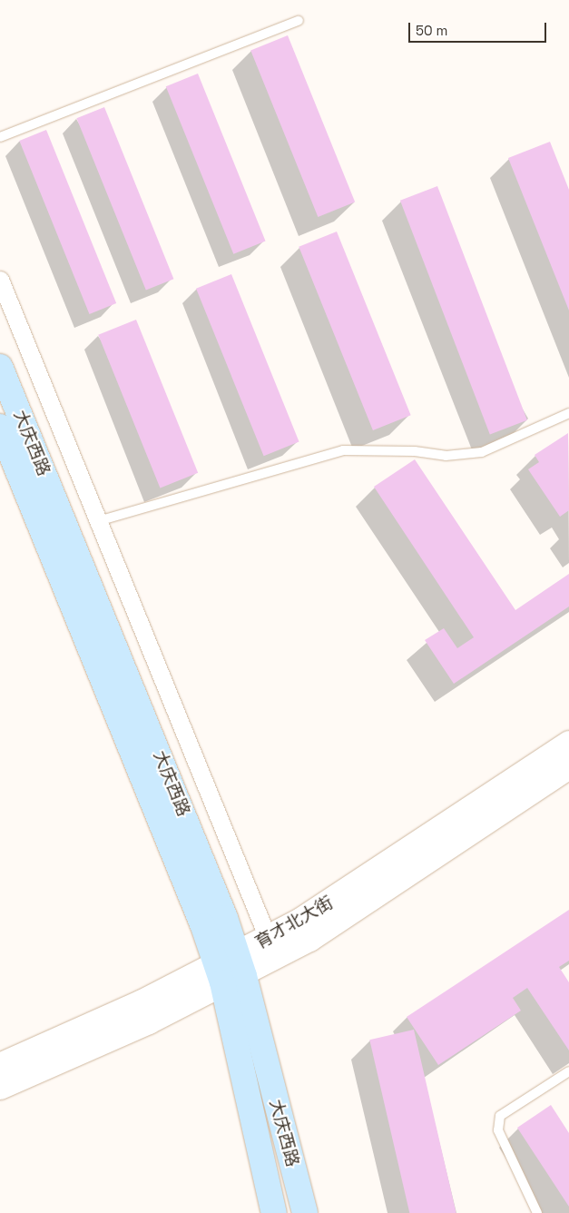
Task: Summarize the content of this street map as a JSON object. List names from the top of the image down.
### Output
{
  "streets": {
    "main road": ["大庆西路", "育才北大街"]
  },
  "crossings": [
    ["大庆西路", "育才北大街"]
  ],
  "scale_bar": "50 m"
}
